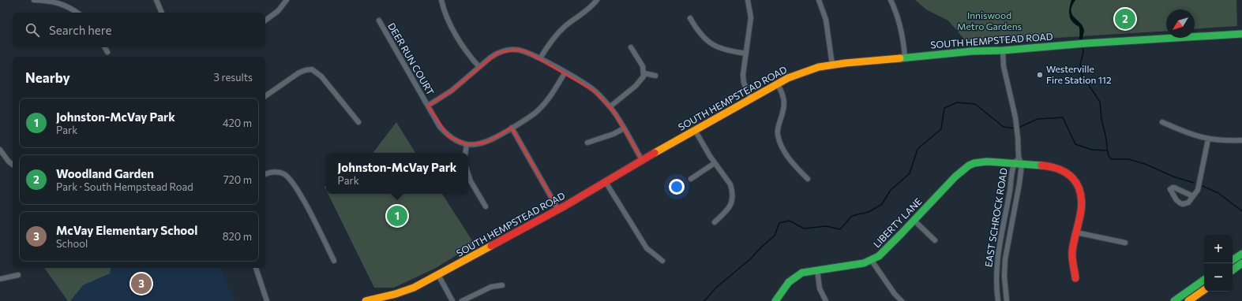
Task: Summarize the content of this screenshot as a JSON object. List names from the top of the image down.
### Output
{
  "streets": {
    "street": [
      "SOUTH HEMPSTEAD ROAD",
      "DEER RUN COURT",
      "EAST SCHROCK ROAD",
      "LIBERTY LANE"
    ]
  },
  "crossings": [
    ["SOUTH HEMPSTEAD ROAD", "EAST SCHROCK ROAD"],
    ["EAST SCHROCK ROAD", "LIBERTY LANE"]
  ],
  "parks": ["Inniswood Metro Gardens"],
  "places": ["Westerville Fire Station 112"],
  "north": "bottom left",
  "page": {
    "pins": ["2", "1", "3"],
    "search": "Search here",
    "heading": ["Nearby", "3 results"],
    "list": [
      {
        "mark": "1",
        "name": "Johnston-McVay Park",
        "note": "Park",
        "value": "420 m"
      },
      {
        "mark": "2",
        "name": "Woodland Garden",
        "note": "Park · South Hempstead Road",
        "value": "720 m"
      },
      {
        "mark": "3",
        "name": "McVay Elementary School",
        "note": "School",
        "value": "820 m"
      }
    ],
    "popup": ["Johnston-McVay Park", "Park"],
    "map_buttons": ["+", "−"]
  }
}
